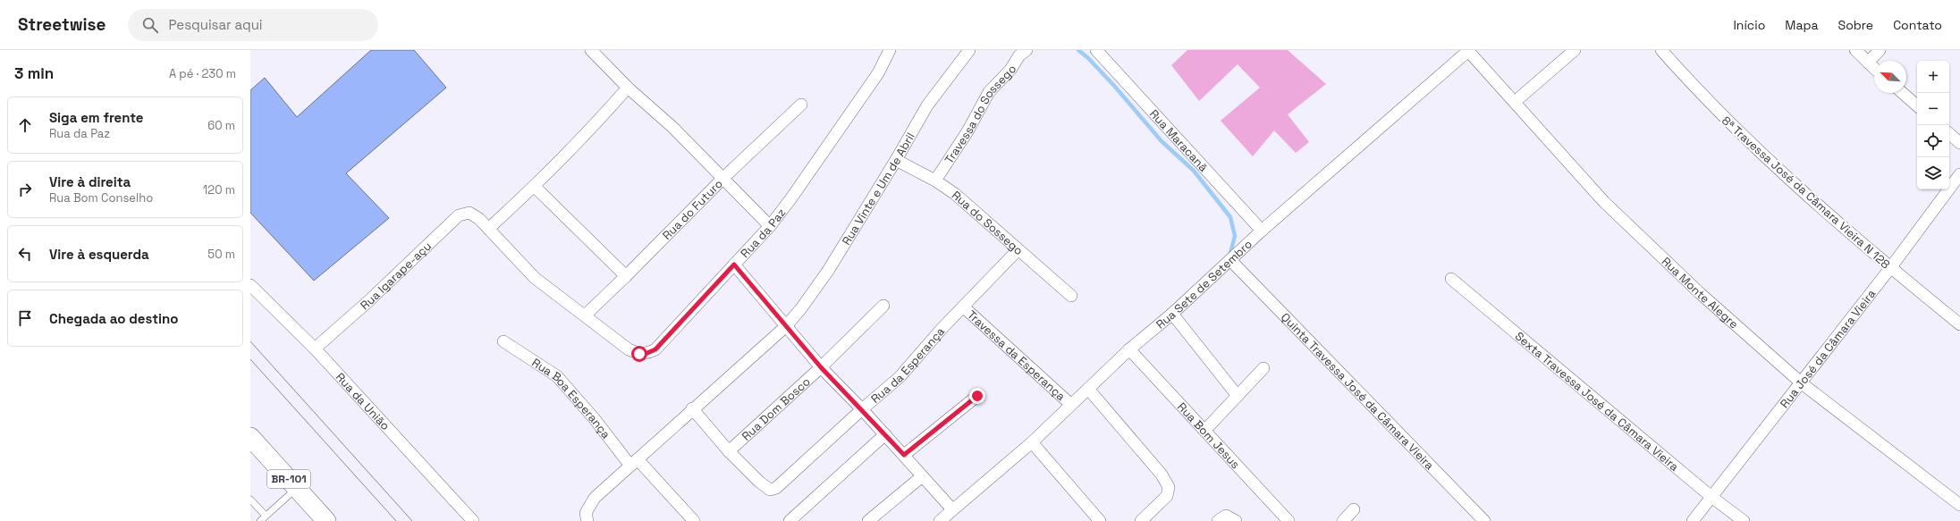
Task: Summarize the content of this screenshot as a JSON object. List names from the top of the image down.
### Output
{
  "streets": {
    "main road": ["BR-101"],
    "street": [
      "Travessa do Sossego",
      "Rua Maracanã",
      "Rua Vinte e Um de Abril",
      "8ª Travessa José da Câmara Vieira N 128",
      "Rua do Futuro",
      "Rua do Sossego",
      "Rua da Paz",
      "Rua Igarape-açu",
      "Rua Sete de Setembro",
      "Rua Monte Alegre",
      "Rua José da Câmara Vieira",
      "Travessa da Esperança",
      "Rua da Esperança",
      "Quinta Travessa José da Câmara Vieira",
      "Rua Boa Esperança",
      "Rua da União",
      "Sexta Travessa José da Câmara Vieira",
      "Rua Dom Bosco",
      "Rua Bom Jesus"
    ]
  },
  "crossings": [
    ["Travessa do Sossego", "Rua do Sossego"],
    ["Rua Maracanã", "Rua Sete de Setembro"],
    ["Rua Vinte e Um de Abril", "Rua do Sossego"],
    ["8ª Travessa José da Câmara Vieira N 128", "Rua José da Câmara Vieira"],
    ["Rua do Futuro", "Rua da Paz"],
    ["Rua do Sossego", "Rua da Esperança"],
    ["Rua da Paz", "Rua Igarape-açu"],
    ["Rua Igarape-açu", "Rua da União"],
    ["Rua Sete de Setembro", "Rua Monte Alegre"],
    ["Rua Sete de Setembro", "Travessa da Esperança"],
    ["Rua Sete de Setembro", "Quinta Travessa José da Câmara Vieira"],
    ["Rua Sete de Setembro", "Rua Bom Jesus"],
    ["Rua Monte Alegre", "Rua José da Câmara Vieira"],
    ["Rua José da Câmara Vieira", "Sexta Travessa José da Câmara Vieira"],
    ["Travessa da Esperança", "Rua da Esperança"],
    ["Rua da Esperança", "Rua Dom Bosco"]
  ],
  "north": "top left",
  "page": {
    "header": "Streetwise",
    "search": "Pesquisar aqui",
    "nav": [
      "Início",
      "Mapa",
      "Sobre",
      "Contato"
    ],
    "heading": ["3 min", "A pé · 230 m"],
    "map_buttons": ["+", "−"],
    "list": [
      ["Siga em frente", "Rua da Paz", "60 m"],
      ["Vire à direita", "Rua Bom Conselho", "120 m"],
      ["Vire à esquerda", "50 m"],
      "Chegada ao destino"
    ]
  }
}
